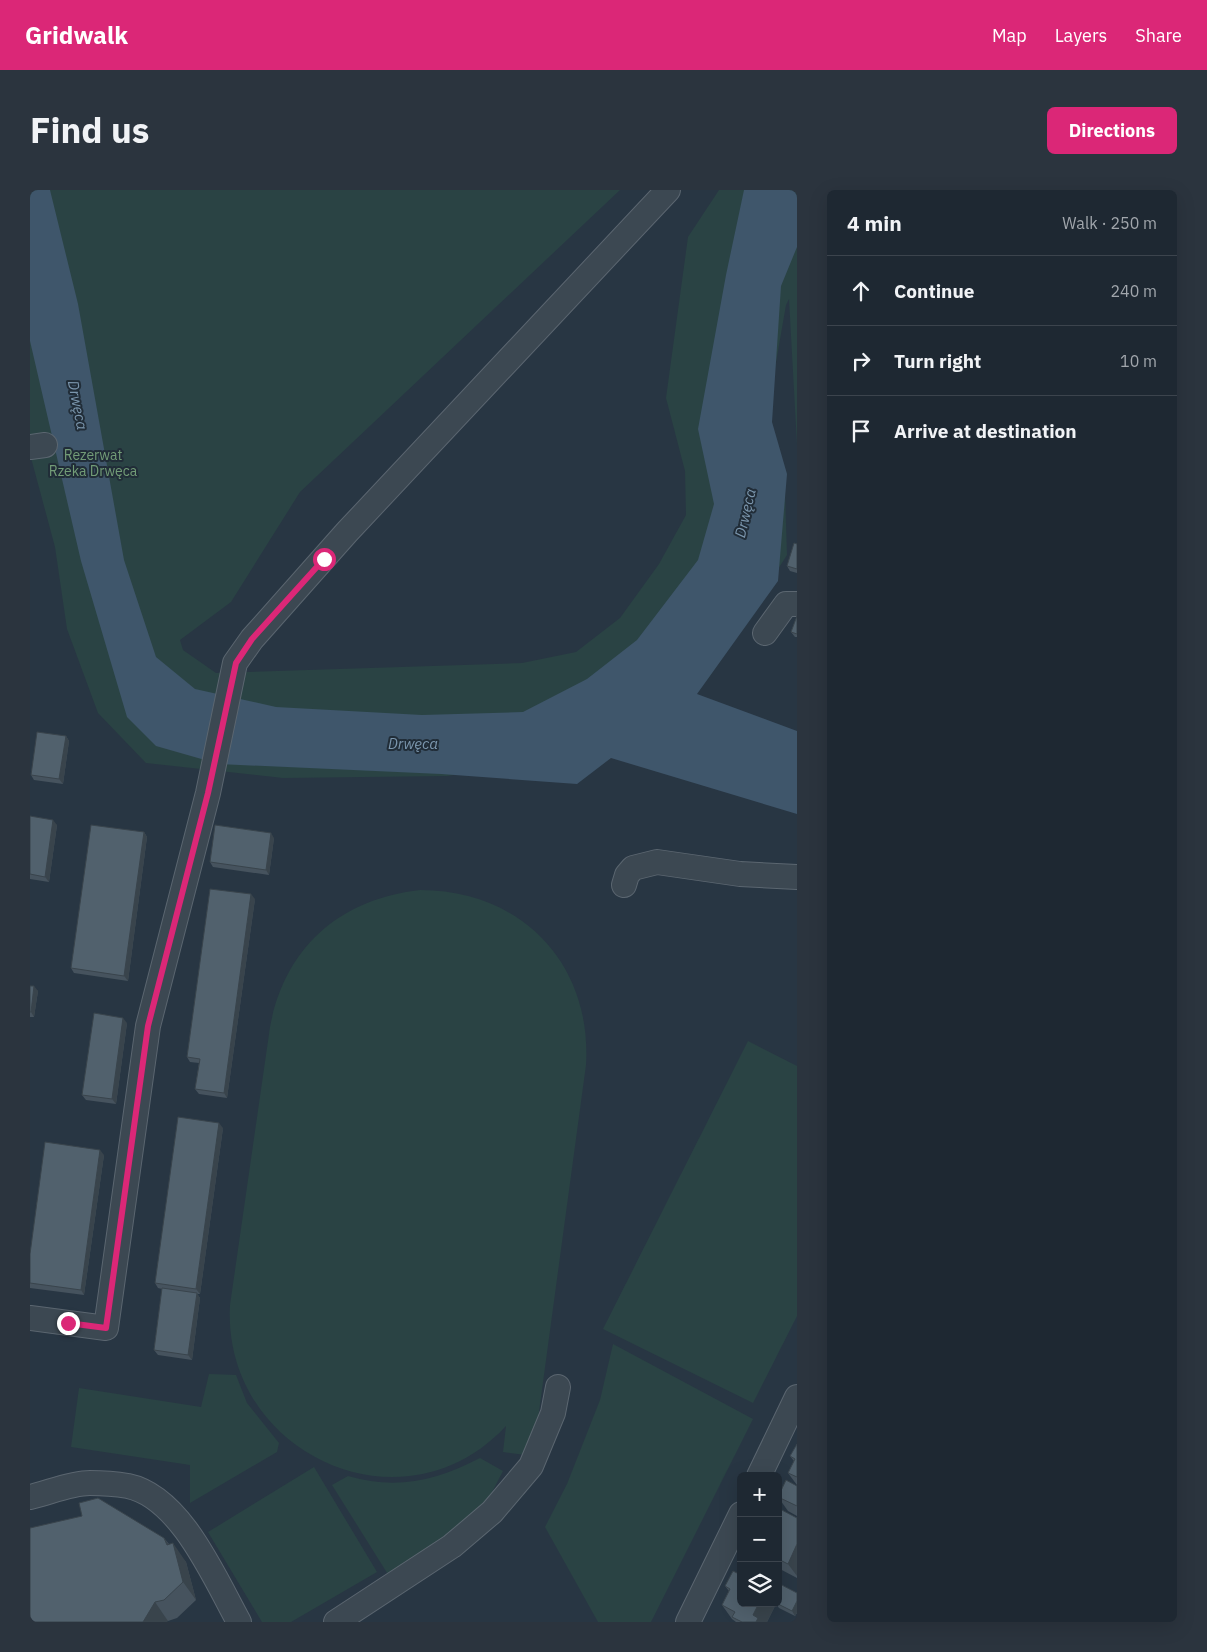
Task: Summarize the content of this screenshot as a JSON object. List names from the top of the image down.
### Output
{
  "water": ["Drwęca"],
  "parks": ["Rezerwat Rzeka Drwęca"],
  "page": {
    "header": "Gridwalk",
    "nav": ["Map", "Layers", "Share"],
    "title": "Find us",
    "buttons": "Directions",
    "heading": ["4 min", "Walk · 250 m"],
    "list": [
      ["Continue", "240 m"],
      ["Turn right", "10 m"],
      "Arrive at destination"
    ],
    "map_buttons": ["+", "−"]
  }
}
